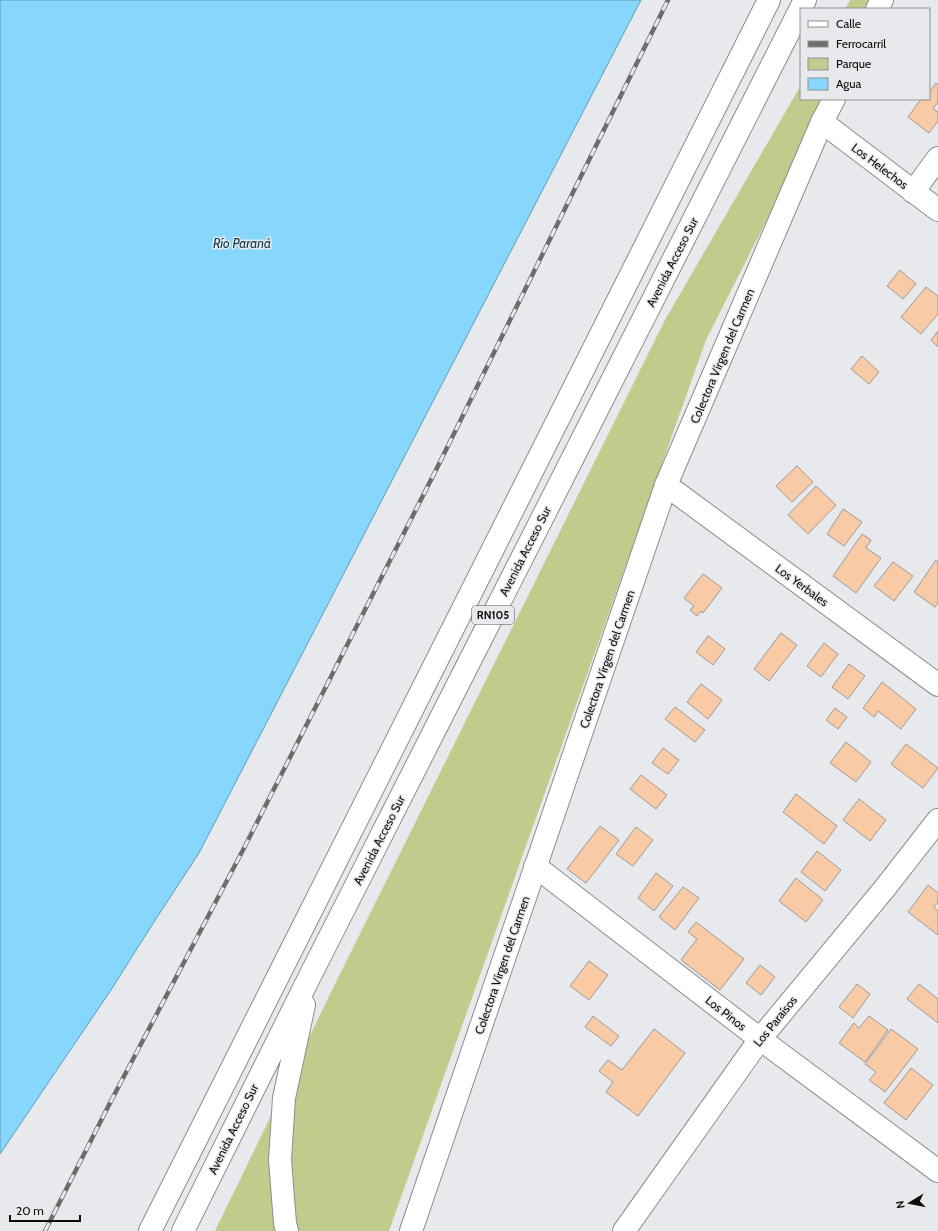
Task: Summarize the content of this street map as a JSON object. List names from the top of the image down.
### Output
{
  "streets": {
    "main road": [
      "Los Helechos",
      "Avenida Acceso Sur",
      "Colectora Vírgen del Carmen",
      "Los Yerbales",
      "RN105",
      "Los Pinos",
      "Los Paraísos"
    ]
  },
  "crossings": [
    ["Los Helechos", "Colectora Vírgen del Carmen"],
    ["Colectora Vírgen del Carmen", "Los Yerbales"],
    ["Colectora Vírgen del Carmen", "Los Pinos"],
    ["Los Pinos", "Los Paraísos"]
  ],
  "water": ["Río Paraná"],
  "legend": [
    "Calle",
    "Ferrocarril",
    "Parque",
    "Agua"
  ],
  "scale_bar": "20 m",
  "north": "left"
}
